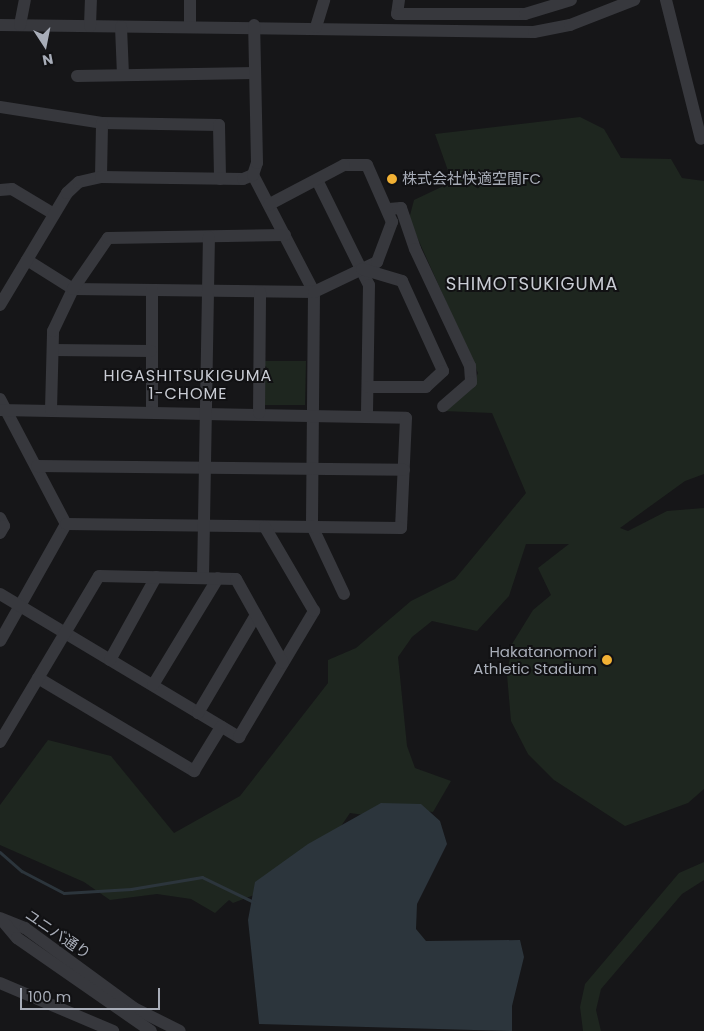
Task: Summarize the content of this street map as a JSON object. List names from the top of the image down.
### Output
{
  "streets": {
    "street": ["ユニバ通り"]
  },
  "districts": ["SHIMOTSUKIGUMA", "HIGASHITSUKIGUMA 1-CHOME"],
  "places": ["株式会社快適空間FC", "Hakatanomori Athletic Stadium"],
  "scale_bar": "100 m",
  "north": "bottom"
}
